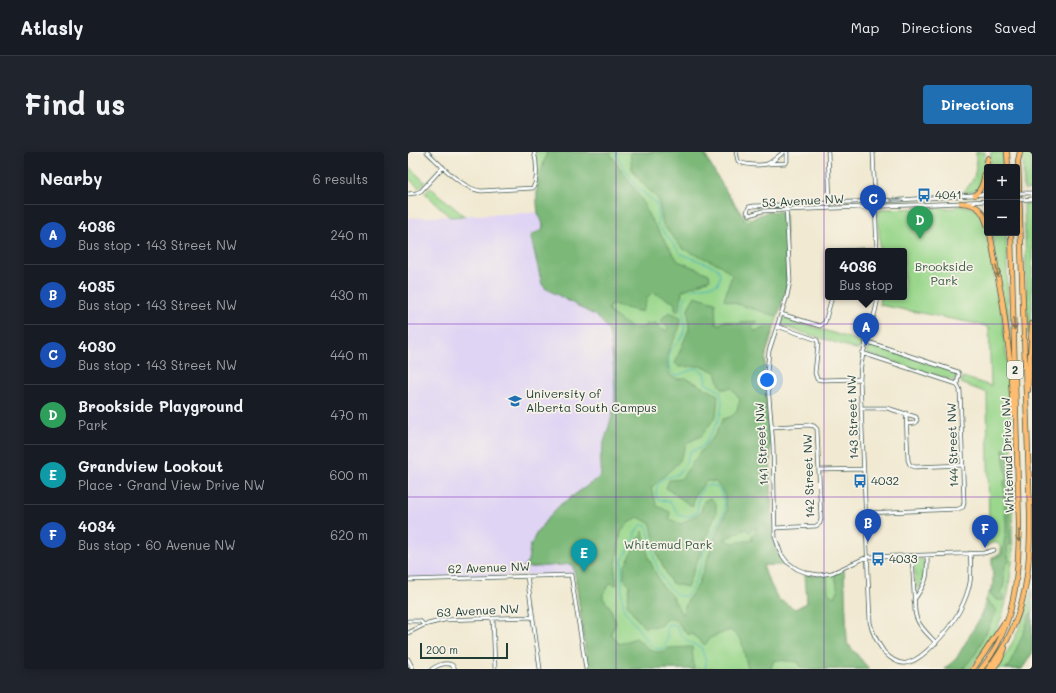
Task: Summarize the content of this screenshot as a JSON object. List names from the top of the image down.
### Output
{
  "streets": {
    "highway": ["2", "Whitemud Drive NW"],
    "street": [
      "53 Avenue NW",
      "143 Street NW",
      "141 Street NW",
      "144 Street NW",
      "142 Street NW",
      "62 Avenue NW",
      "63 Avenue NW"
    ]
  },
  "crossings": [
    ["53 Avenue NW", "141 Street NW"],
    ["143 Street NW", "141 Street NW"],
    ["143 Street NW", "144 Street NW"],
    ["141 Street NW", "142 Street NW"]
  ],
  "parks": ["Brookside Park", "Whitemud Park"],
  "places": {
    "bus stop": ["4041", "4032", "4033"],
    "school or university": ["University of Alberta South Campus"]
  },
  "scale_bar": "200 m",
  "page": {
    "header": "Atlasly",
    "nav": ["Map", "Directions", "Saved"],
    "buttons": "Directions",
    "title": "Find us",
    "heading": ["Nearby", "6 results"],
    "map_buttons": ["+", "−"],
    "pins": [
      "C",
      "D",
      "A",
      "B",
      "F",
      "E"
    ],
    "list": [
      {
        "mark": "A",
        "name": "4036",
        "note": "Bus stop · 143 Street NW",
        "value": "240 m"
      },
      {
        "mark": "B",
        "name": "4035",
        "note": "Bus stop · 143 Street NW",
        "value": "430 m"
      },
      {
        "mark": "C",
        "name": "4030",
        "note": "Bus stop · 143 Street NW",
        "value": "440 m"
      },
      {
        "mark": "D",
        "name": "Brookside Playground",
        "note": "Park",
        "value": "470 m"
      },
      {
        "mark": "E",
        "name": "Grandview Lookout",
        "note": "Place · Grand View Drive NW",
        "value": "600 m"
      },
      {
        "mark": "F",
        "name": "4034",
        "note": "Bus stop · 60 Avenue NW",
        "value": "620 m"
      }
    ],
    "popup": ["4036", "Bus stop"],
    "scale": "200 m"
  }
}
